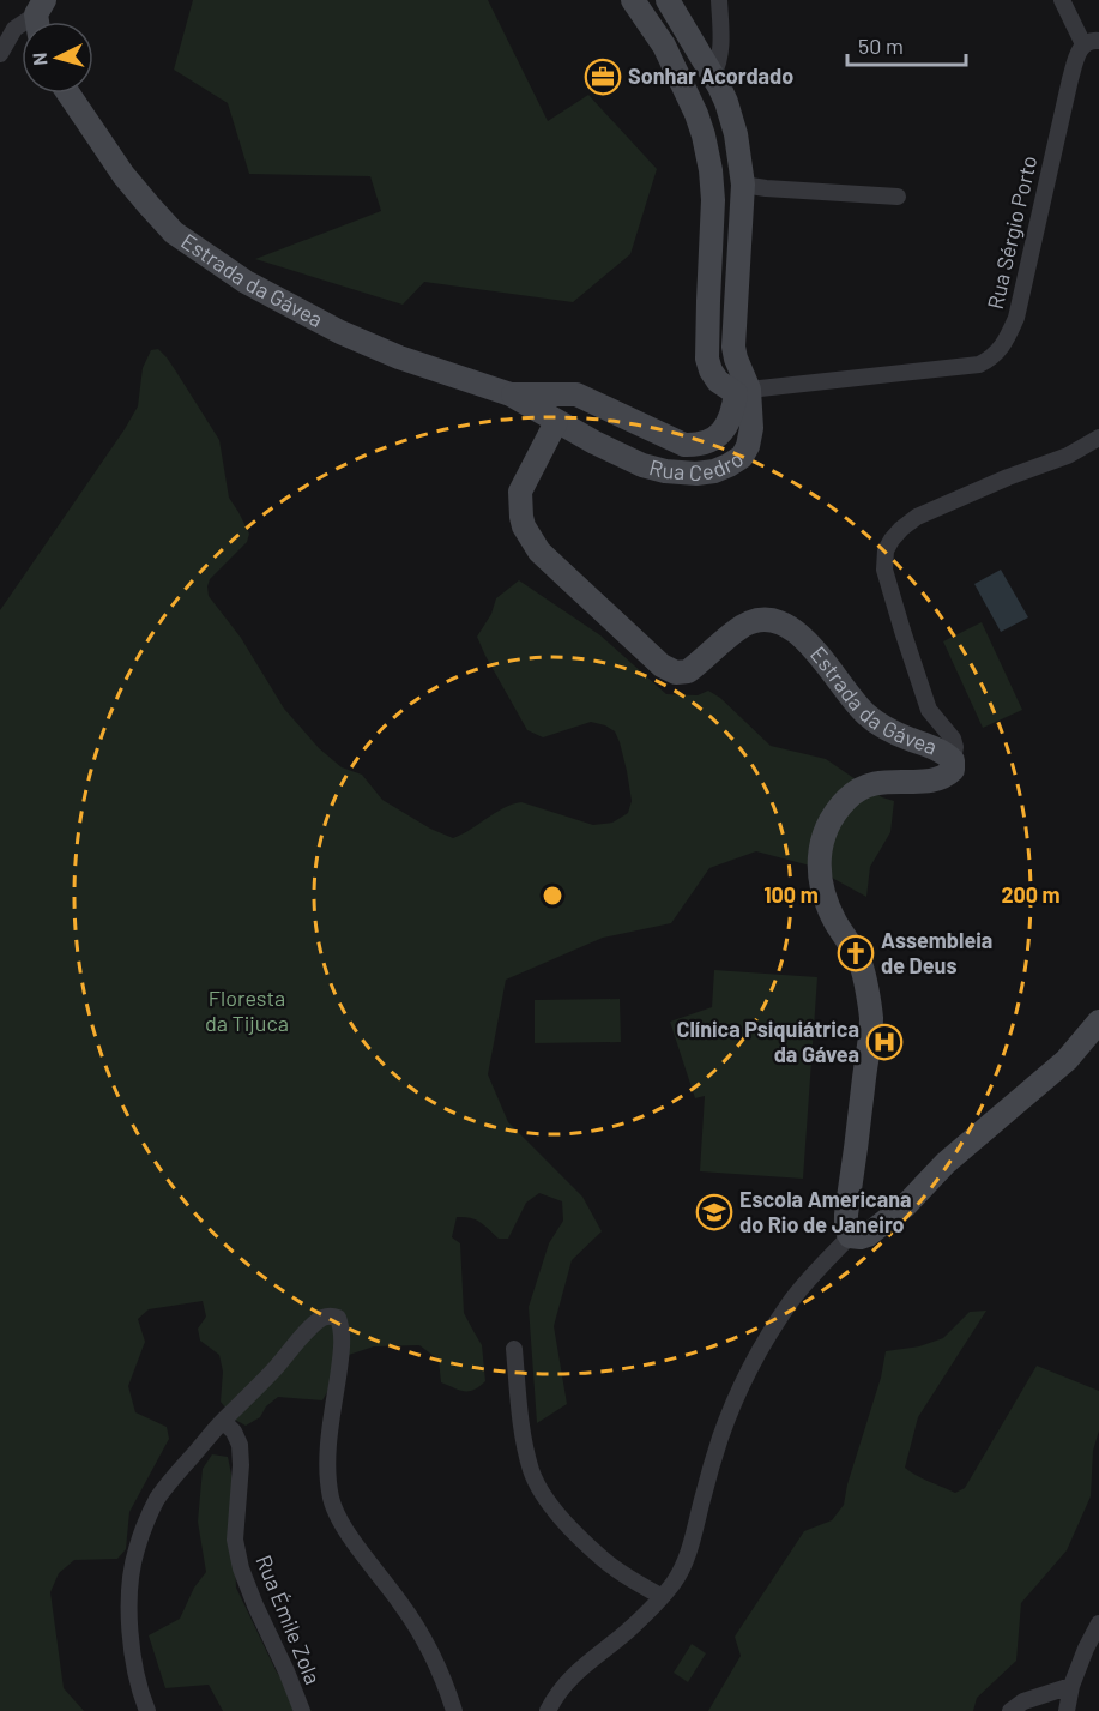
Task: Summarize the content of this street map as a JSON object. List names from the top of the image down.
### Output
{
  "streets": {
    "street": [
      "Rua Sérgio Porto",
      "Estrada da Gávea",
      "Rua Cedro",
      "Rua Émile Zola"
    ]
  },
  "crossings": [
    ["Rua Sérgio Porto", "Rua Cedro"],
    ["Estrada da Gávea", "Rua Cedro"]
  ],
  "parks": ["Floresta da Tijuca"],
  "places": {
    "office": ["Sonhar Acordado"],
    "church": ["Assembleia de Deus"],
    "hospital": ["Clínica Psiquiátrica da Gávea"],
    "school or university": ["Escola Americana do Rio de Janeiro"]
  },
  "scale_bar": "50 m",
  "north": "left",
  "rings": ["100 m", "200 m"]
}
